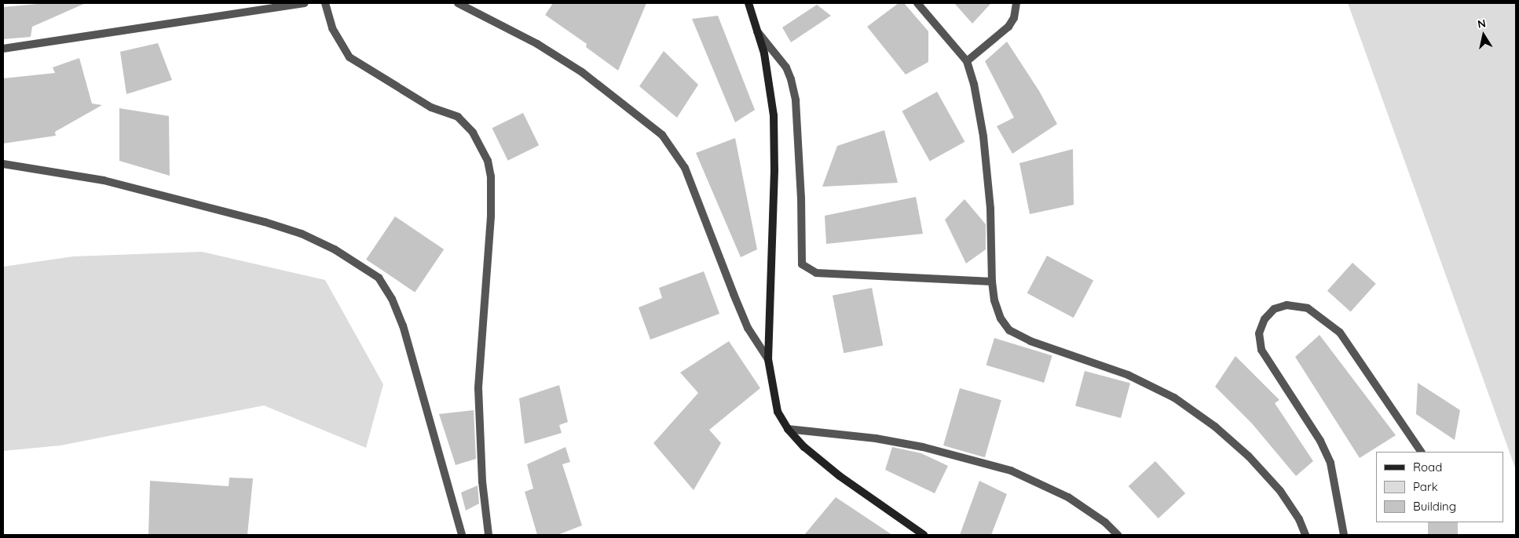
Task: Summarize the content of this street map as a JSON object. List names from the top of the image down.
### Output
{
  "legend": ["Road", "Park", "Building"],
  "north": "top"
}
